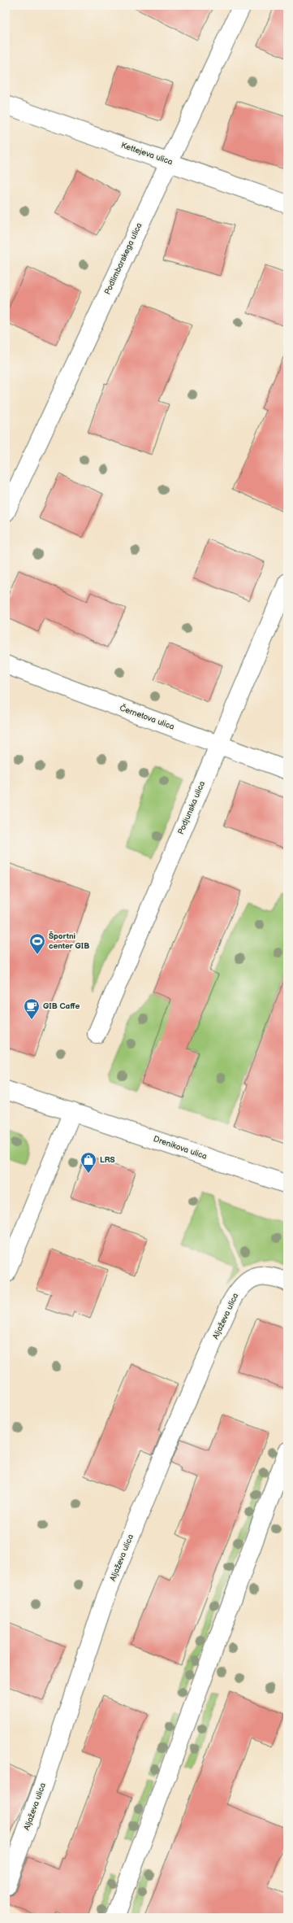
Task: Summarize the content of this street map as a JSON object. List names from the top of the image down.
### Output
{
  "streets": {
    "street": [
      "Kettejeva ulica",
      "Podlimbarskega ulica",
      "Černetova ulica",
      "Podjunska ulica",
      "Drenikova ulica",
      "Aljaževa ulica"
    ]
  },
  "crossings": [
    ["Kettejeva ulica", "Podlimbarskega ulica"],
    ["Černetova ulica", "Podjunska ulica"]
  ],
  "places": {
    "sports": ["Športni center GIB"],
    "cafe": ["GIB Caffe"],
    "shop": ["LRS"]
  }
}
